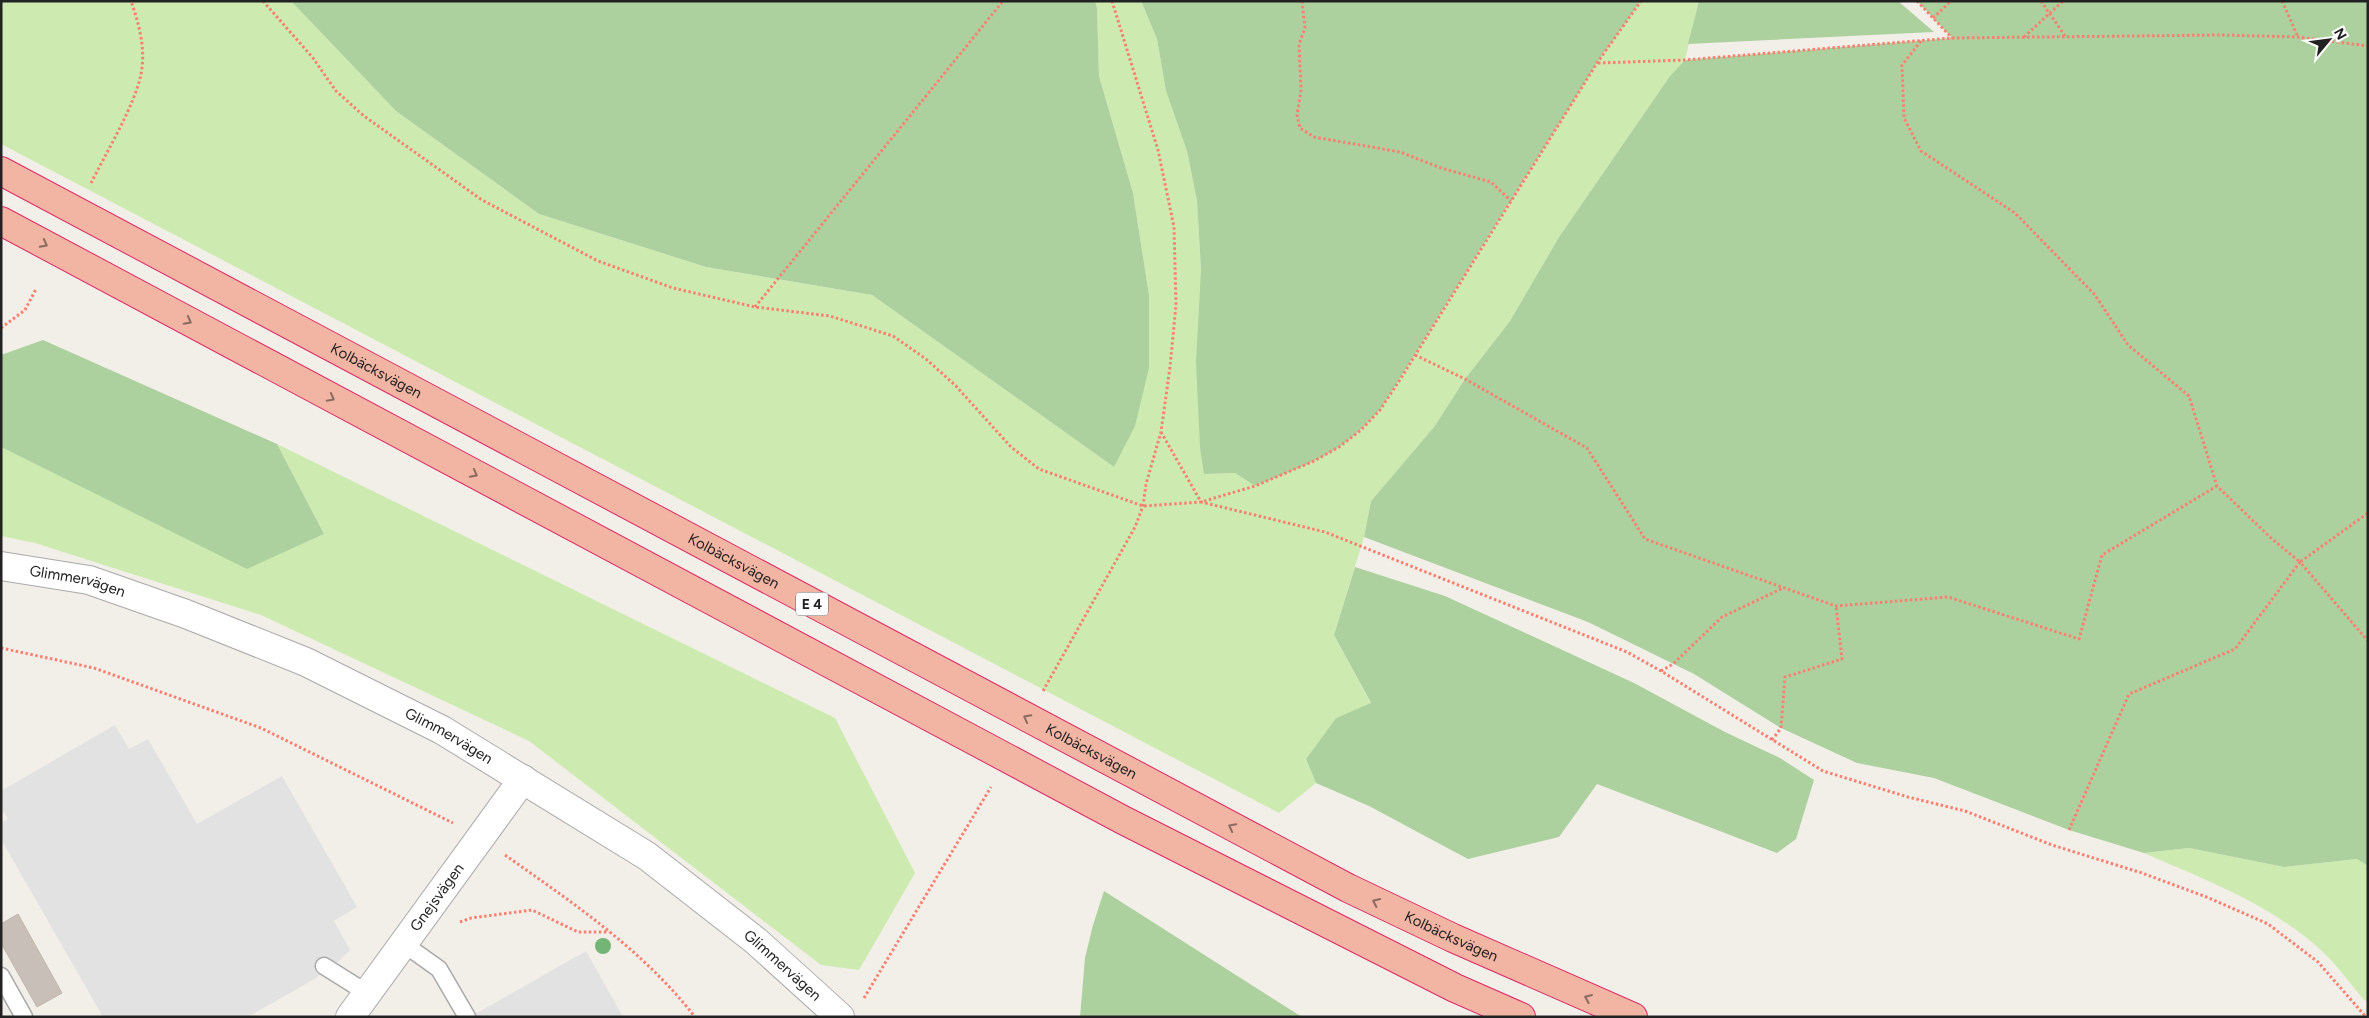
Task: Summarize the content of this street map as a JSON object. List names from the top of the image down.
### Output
{
  "streets": {
    "highway": ["Kolbäcksvägen", "E 4"],
    "street": ["Glimmervägen", "Gnejsvägen"]
  },
  "crossings": [
    ["Glimmervägen", "Gnejsvägen"]
  ],
  "north": "top right"
}
